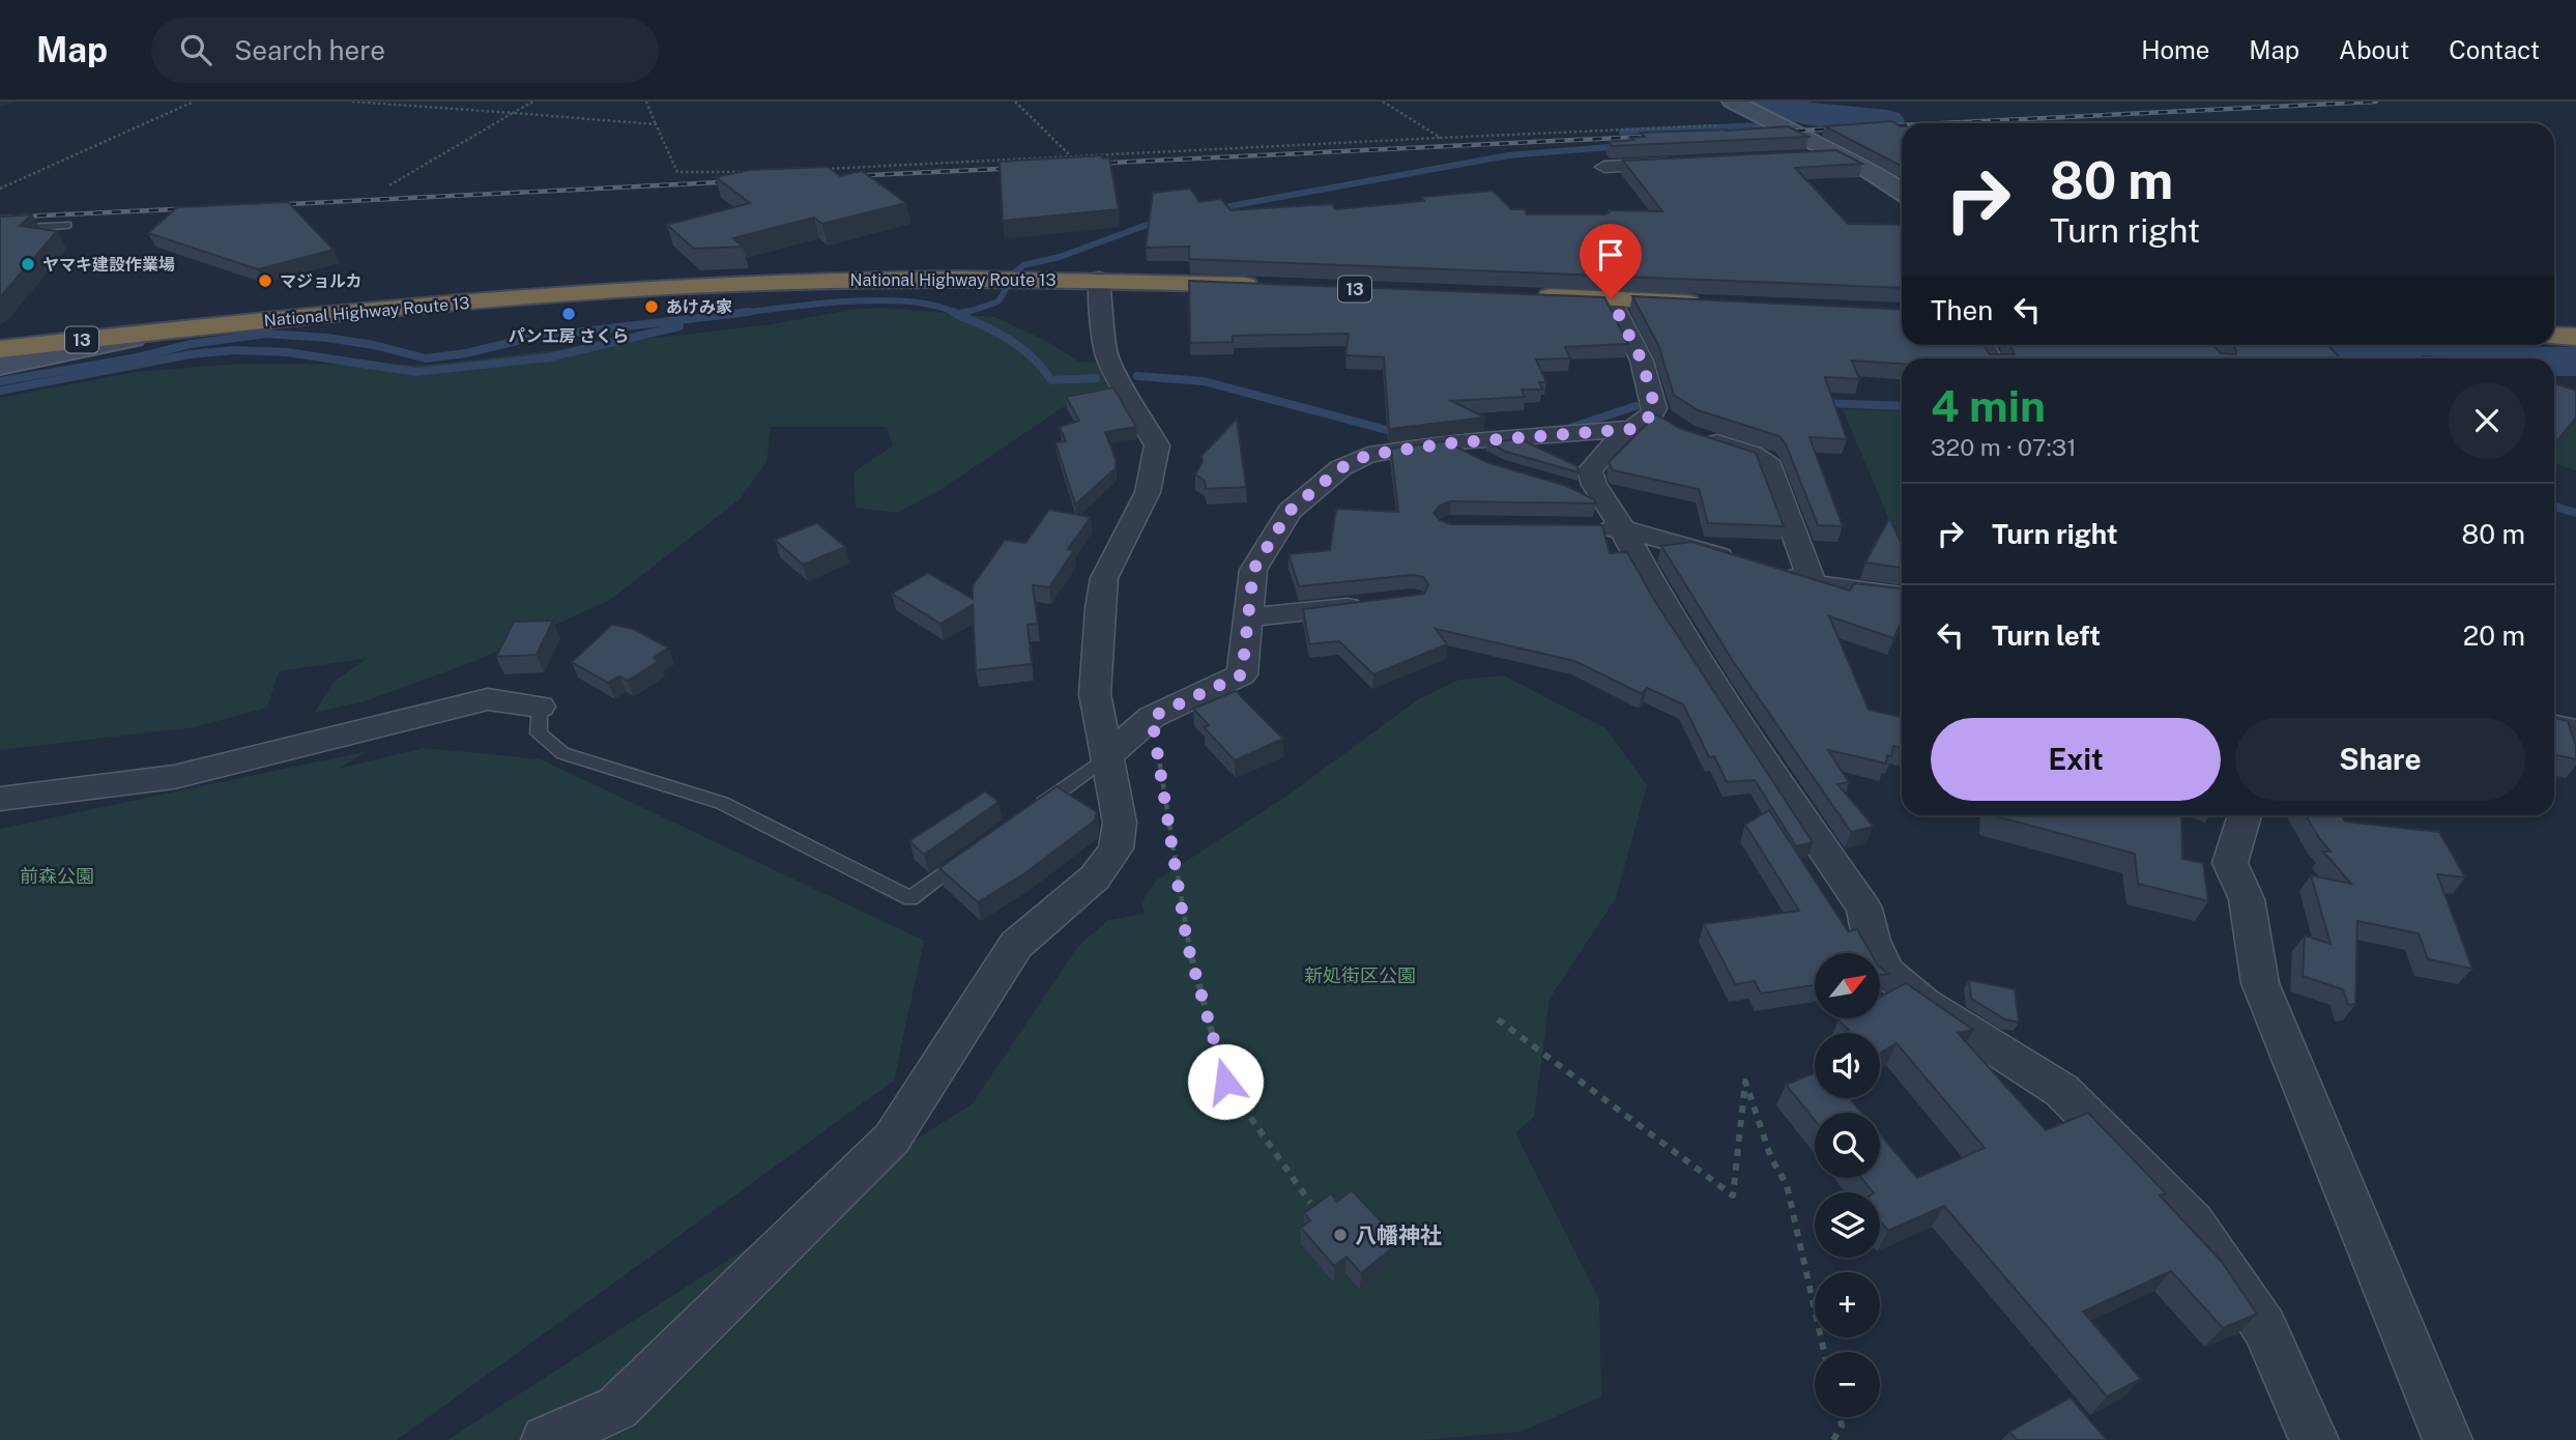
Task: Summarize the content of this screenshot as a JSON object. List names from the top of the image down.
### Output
{
  "streets": {
    "highway": ["National Highway Route 13", "13"]
  },
  "parks": ["前森公園", "新処街区公園"],
  "places": [
    "ヤマキ建設作業場",
    "マジョルカ",
    "あけみ家",
    "パン工房 さくら",
    "八幡神社"
  ],
  "north": "top right",
  "page": {
    "header": "Map",
    "search": "Search here",
    "nav": [
      "Home",
      "Map",
      "About",
      "Contact"
    ],
    "turn": ["80 m", "Turn right"],
    "then": "Then",
    "heading": ["4 min", "320 m · 07:31"],
    "list": [
      {
        "name": "Turn right",
        "value": "80 m"
      },
      {
        "name": "Turn left",
        "value": "20 m"
      }
    ],
    "buttons": ["Exit", "Share"],
    "map_buttons": ["+", "−"]
  }
}
